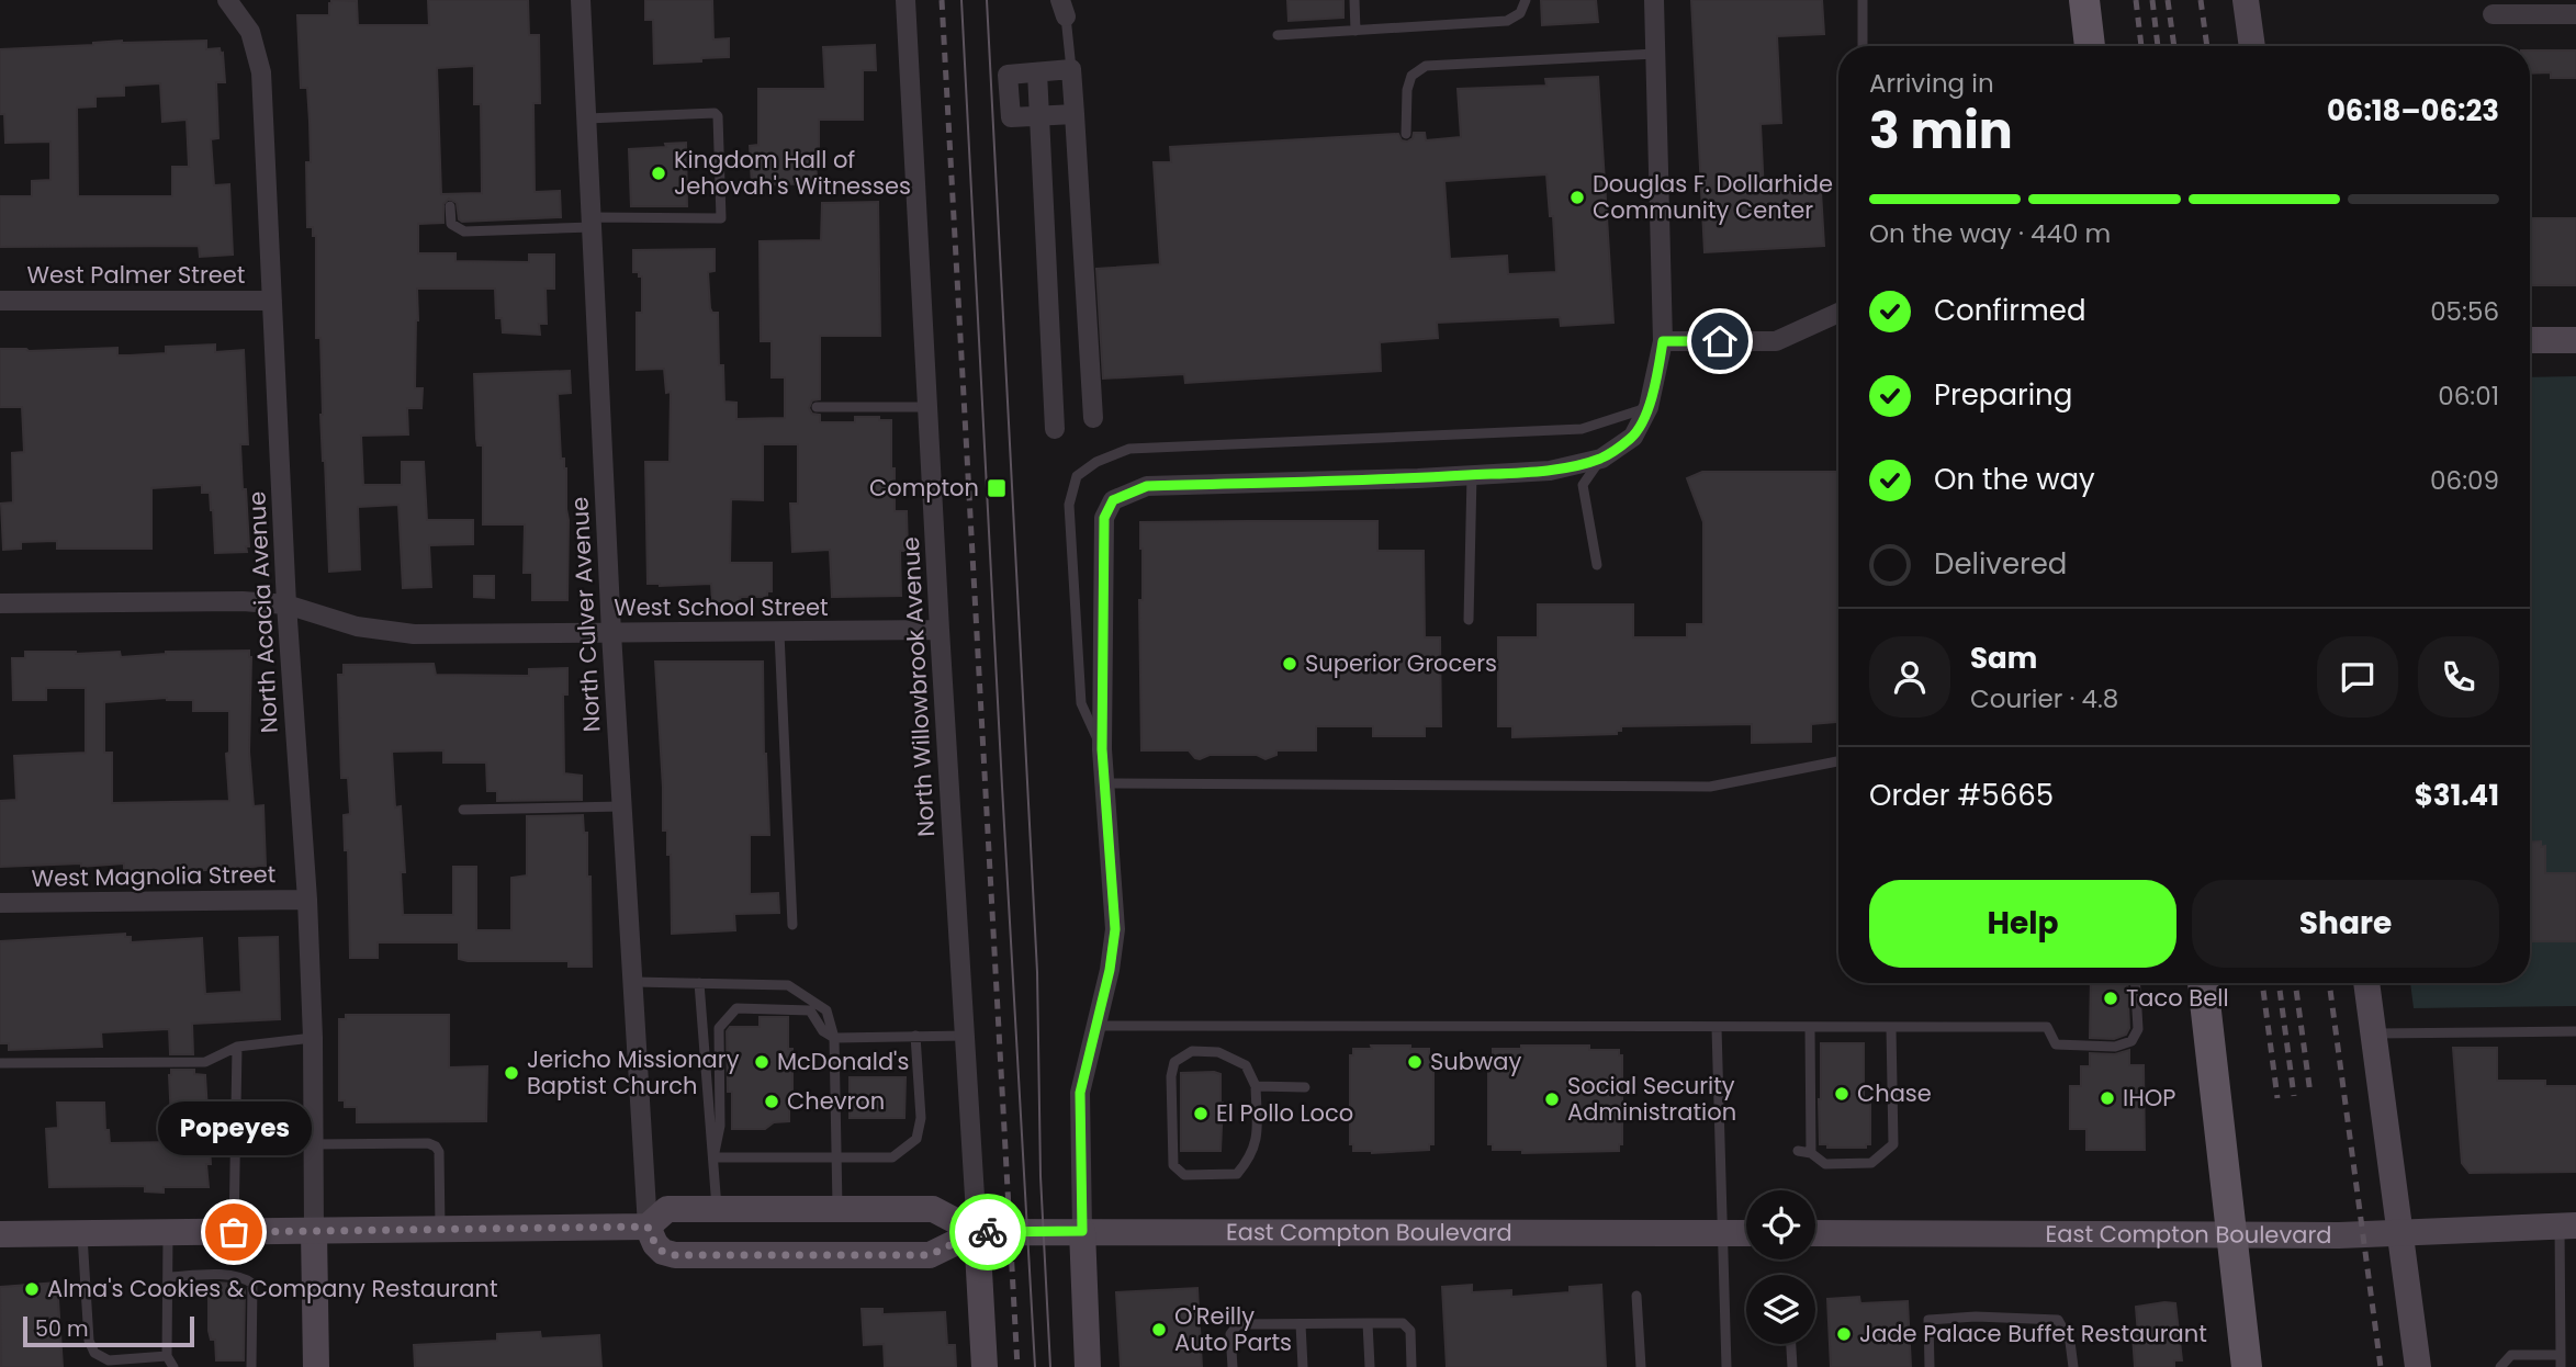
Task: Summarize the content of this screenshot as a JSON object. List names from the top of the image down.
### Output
{
  "streets": {
    "main road": ["East Compton Boulevard"],
    "street": [
      "West Palmer Street",
      "West School Street",
      "North Acacia Avenue",
      "North Culver Avenue",
      "North Willowbrook Avenue",
      "West Magnolia Street"
    ]
  },
  "crossings": [
    ["West Palmer Street", "North Acacia Avenue"],
    ["West School Street", "North Acacia Avenue"],
    ["West School Street", "North Culver Avenue"],
    ["West School Street", "North Willowbrook Avenue"],
    ["North Acacia Avenue", "West Magnolia Street"],
    ["North Willowbrook Avenue", "East Compton Boulevard"]
  ],
  "places": {
    "other": [
      "Kingdom Hall of Jehovah's Witnesses",
      "Douglas F. Dollarhide Community Center",
      "Superior Grocers",
      "Taco Bell",
      "McDonald's",
      "Subway",
      "Jericho Missionary Baptist Church",
      "Chase",
      "IHOP",
      "Social Security Administration",
      "Chevron",
      "El Pollo Loco",
      "Popeyes",
      "Alma's Cookies & Company Restaurant",
      "O'Reilly Auto Parts",
      "Jade Palace Buffet Restaurant"
    ],
    "transit": ["Compton"]
  },
  "scale_bar": "50 m",
  "page": {
    "heading": ["3 min", "Arriving in", "06:18–06:23"],
    "panel": [
      "Sam",
      "Courier · 4.8",
      "Order #5665",
      "$31.41"
    ],
    "bar": "On the way · 440 m",
    "list": [
      ["Confirmed", "05:56"],
      ["Preparing", "06:01"],
      ["On the way", "06:09"],
      "Delivered"
    ],
    "buttons": ["Help", "Share"],
    "bubble": "Popeyes",
    "scale": "50 m"
  }
}
